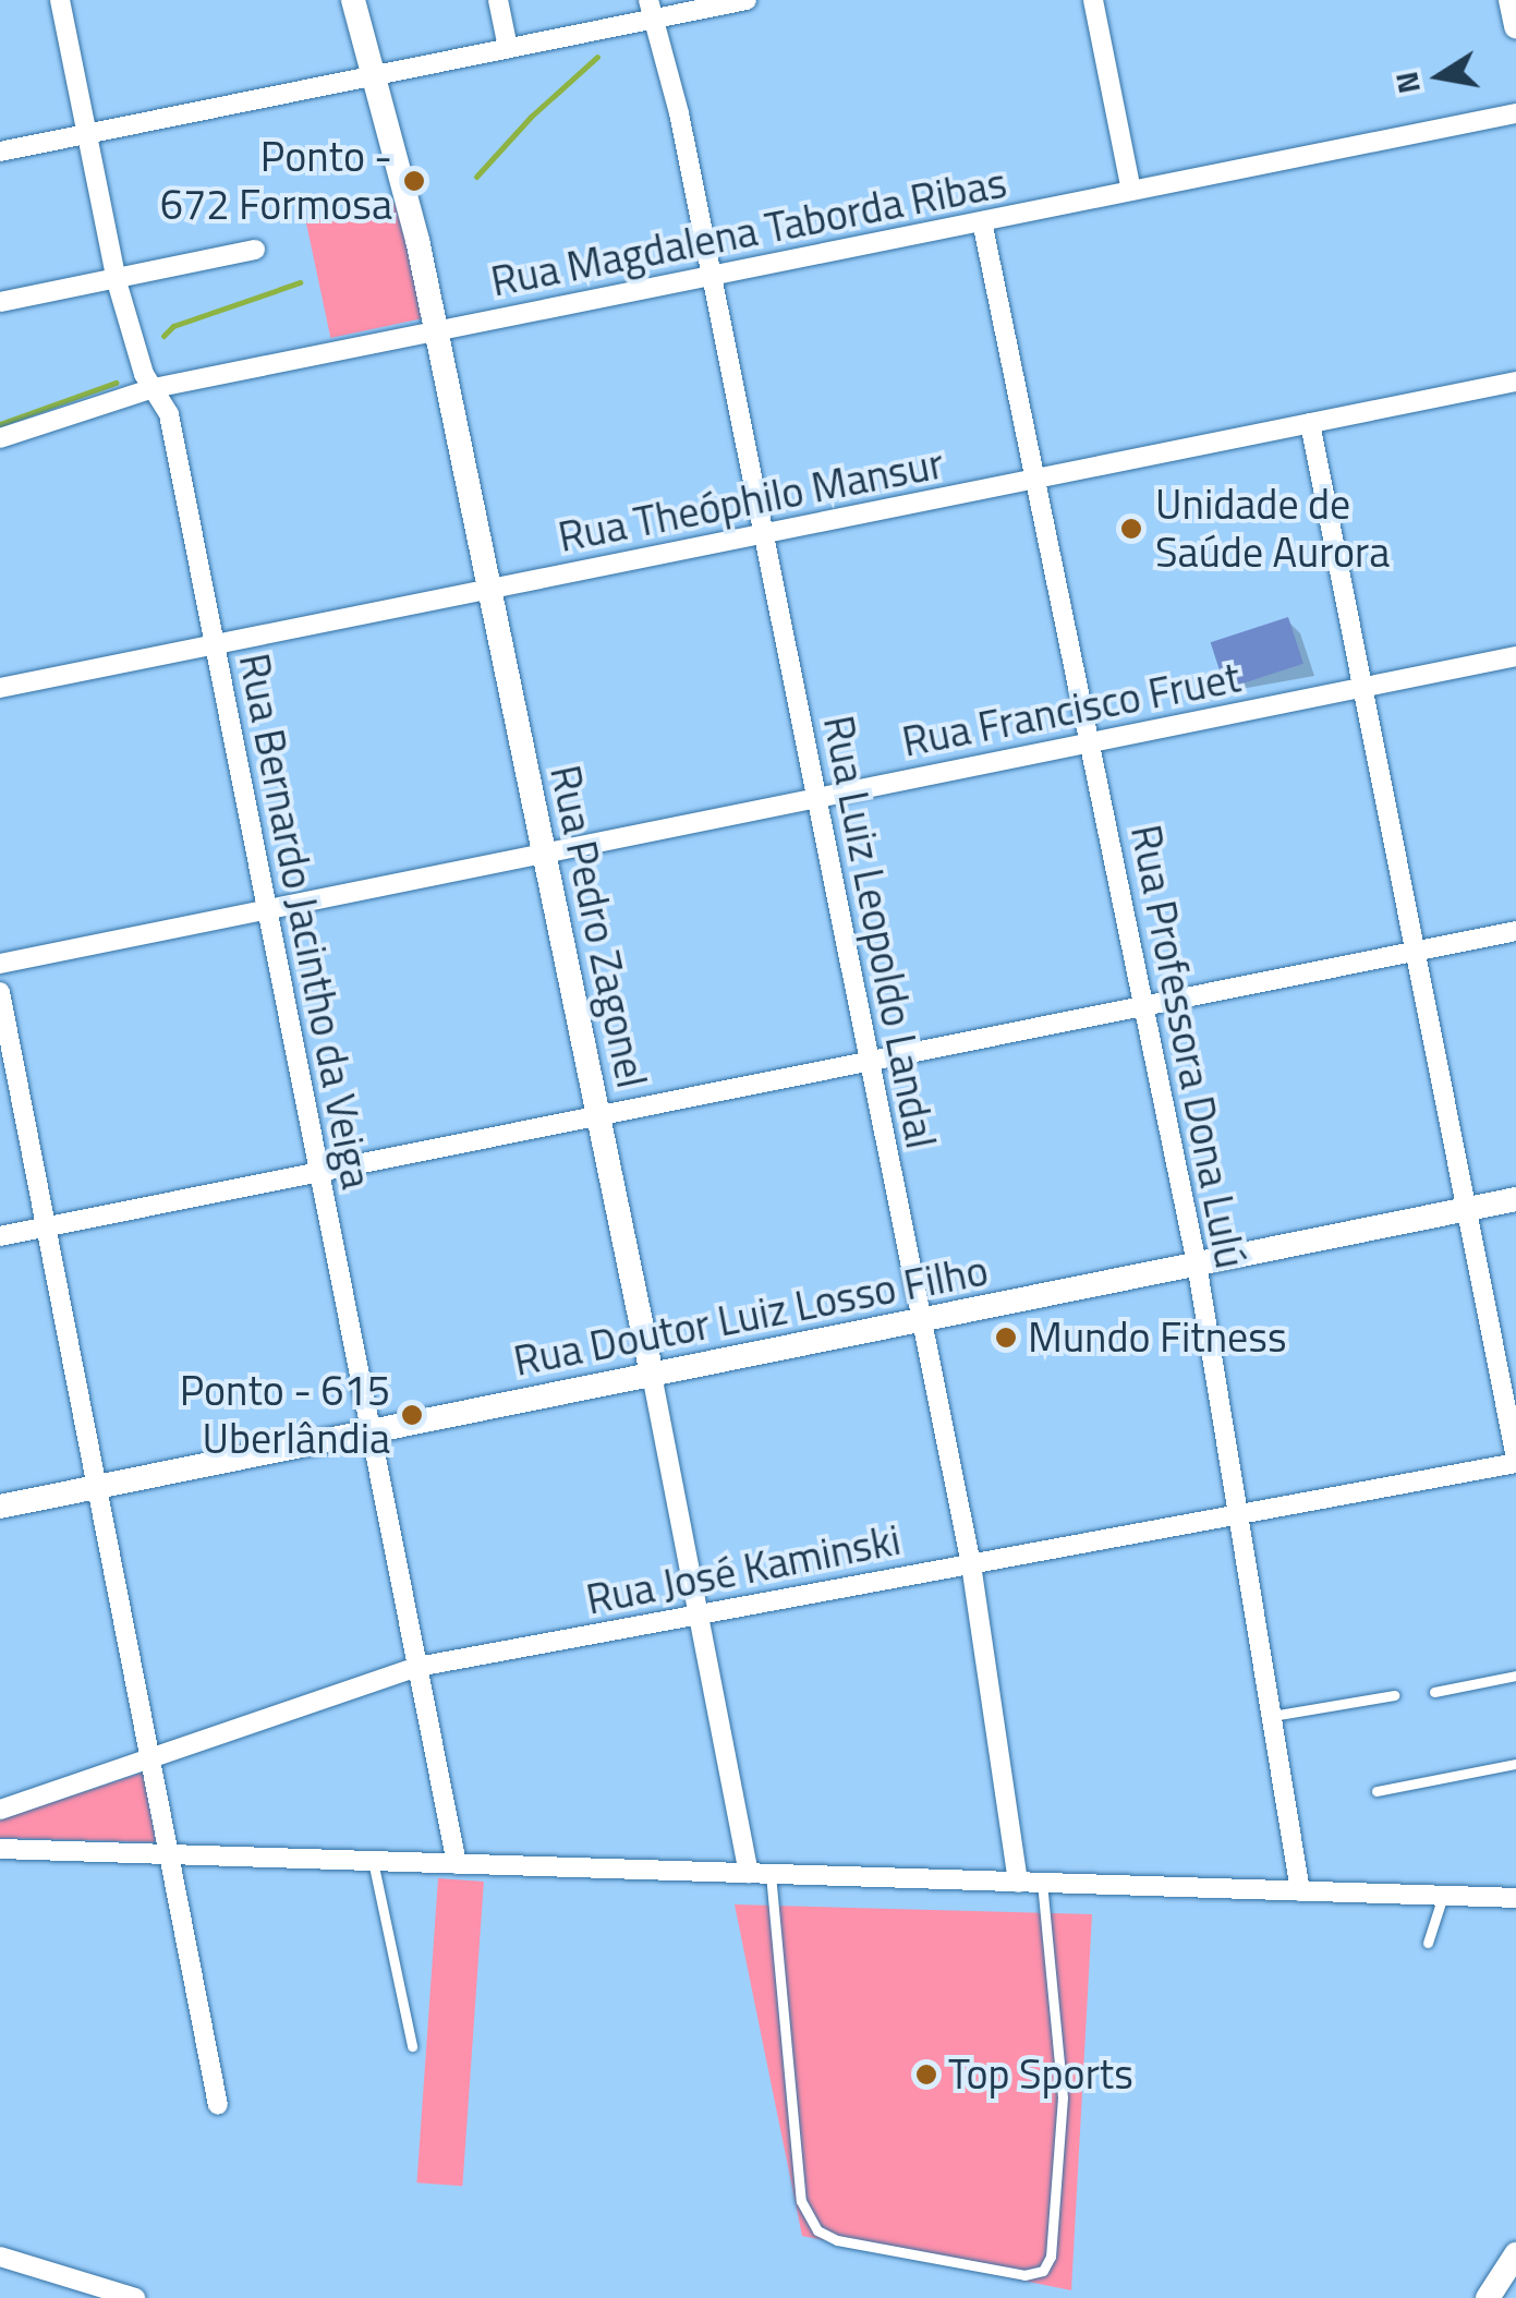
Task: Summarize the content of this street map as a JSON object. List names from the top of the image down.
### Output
{
  "streets": {
    "street": [
      "Rua Magdalena Taborda Ribas",
      "Rua Theóphilo Mansur",
      "Rua Francisco Fruet",
      "Rua Bernardo Jacintho da Veiga",
      "Rua Pedro Zagonel",
      "Rua Luiz Leopoldo Landal",
      "Rua Professora Dona Lulú",
      "Rua Doutor Luiz Losso Filho",
      "Rua José Kaminski"
    ]
  },
  "crossings": [
    ["Rua Magdalena Taborda Ribas", "Rua Bernardo Jacintho da Veiga"],
    ["Rua Magdalena Taborda Ribas", "Rua Pedro Zagonel"],
    ["Rua Magdalena Taborda Ribas", "Rua Luiz Leopoldo Landal"],
    ["Rua Magdalena Taborda Ribas", "Rua Professora Dona Lulú"],
    ["Rua Theóphilo Mansur", "Rua Bernardo Jacintho da Veiga"],
    ["Rua Theóphilo Mansur", "Rua Pedro Zagonel"],
    ["Rua Theóphilo Mansur", "Rua Luiz Leopoldo Landal"],
    ["Rua Theóphilo Mansur", "Rua Professora Dona Lulú"],
    ["Rua Francisco Fruet", "Rua Bernardo Jacintho da Veiga"],
    ["Rua Francisco Fruet", "Rua Pedro Zagonel"],
    ["Rua Francisco Fruet", "Rua Luiz Leopoldo Landal"],
    ["Rua Francisco Fruet", "Rua Professora Dona Lulú"],
    ["Rua Bernardo Jacintho da Veiga", "Rua Doutor Luiz Losso Filho"],
    ["Rua Bernardo Jacintho da Veiga", "Rua José Kaminski"],
    ["Rua Pedro Zagonel", "Rua Doutor Luiz Losso Filho"],
    ["Rua Pedro Zagonel", "Rua José Kaminski"],
    ["Rua Luiz Leopoldo Landal", "Rua Doutor Luiz Losso Filho"],
    ["Rua Luiz Leopoldo Landal", "Rua José Kaminski"],
    ["Rua Professora Dona Lulú", "Rua Doutor Luiz Losso Filho"],
    ["Rua Professora Dona Lulú", "Rua José Kaminski"]
  ],
  "places": [
    "Ponto - 672 Formosa",
    "Unidade de Saúde Aurora",
    "Mundo Fitness",
    "Ponto - 615 Uberlândia",
    "Top Sports"
  ],
  "north": "left"
}
